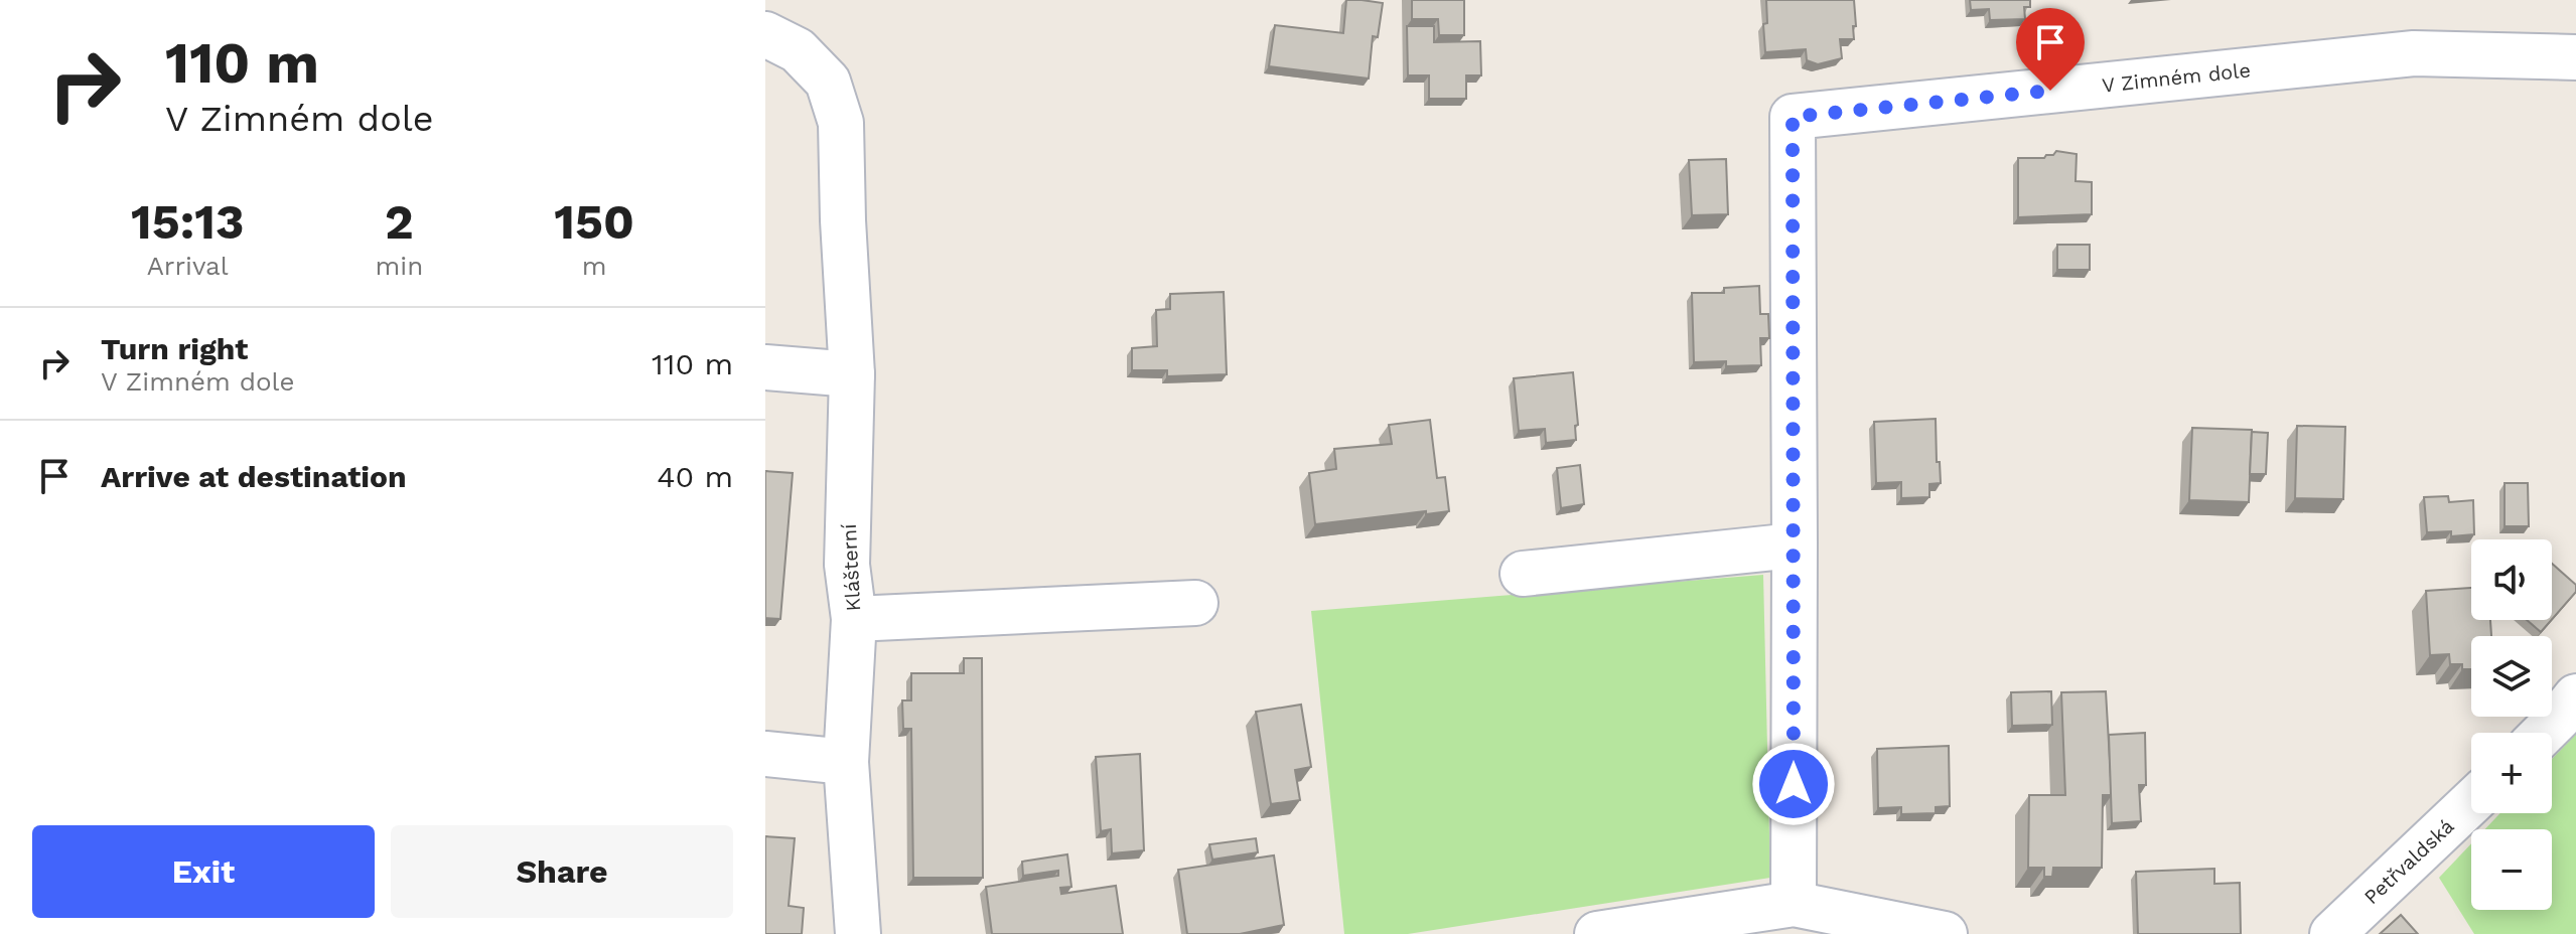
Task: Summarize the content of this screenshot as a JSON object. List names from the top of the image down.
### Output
{
  "streets": {
    "street": ["V Zimném dole", "Klášterní", "Petřvaldská"]
  },
  "page": {
    "turn": ["110 m", "V Zimném dole"],
    "eta": [
      "15:13",
      "Arrival",
      "2",
      "min",
      "150",
      "m"
    ],
    "list": [
      {
        "name": "Turn right",
        "note": "V Zimném dole",
        "value": "110 m"
      },
      {
        "name": "Arrive at destination",
        "value": "40 m"
      }
    ],
    "map_buttons": ["+", "−"],
    "buttons": ["Exit", "Share"]
  }
}
